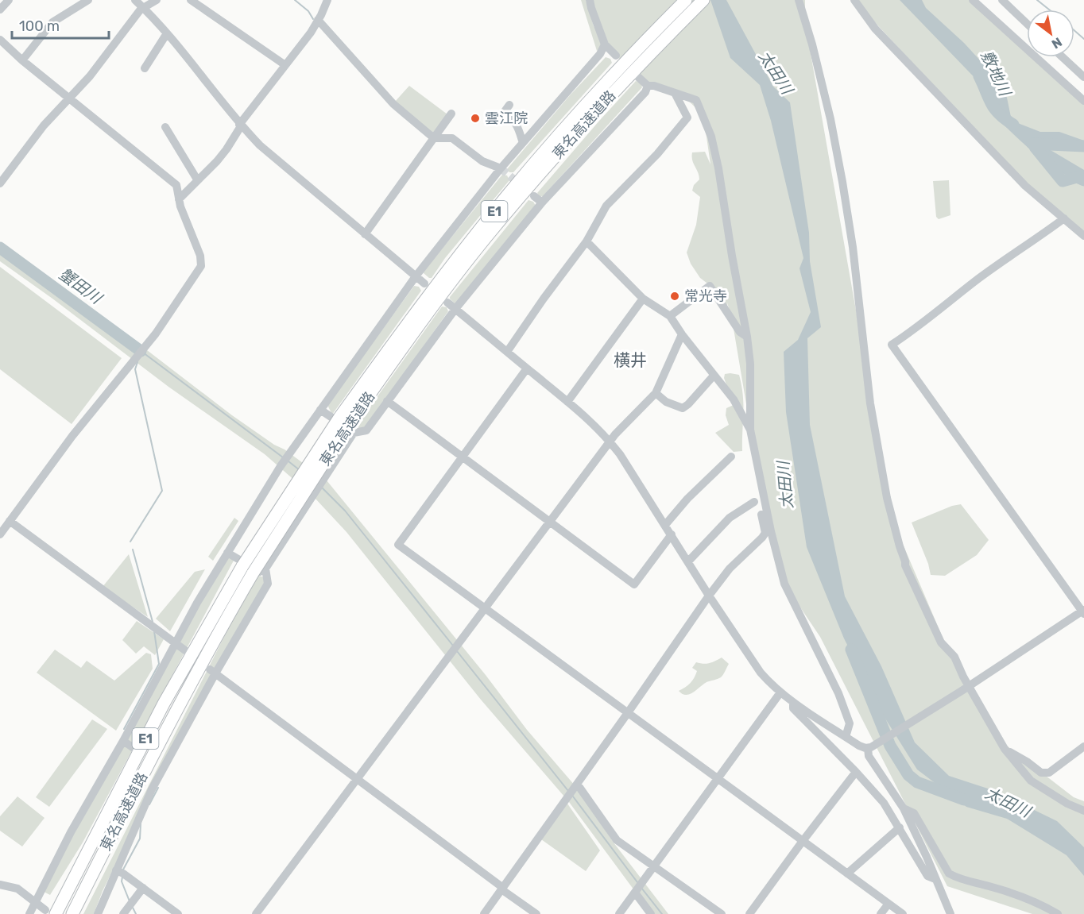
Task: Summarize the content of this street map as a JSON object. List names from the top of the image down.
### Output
{
  "streets": {
    "highway": ["東名高速道路", "E1"]
  },
  "districts": ["横井"],
  "water": ["太田川", "敷地川", "蟹田川"],
  "places": ["雲江院", "常光寺"],
  "scale_bar": "100 m",
  "north": "bottom right"
}
